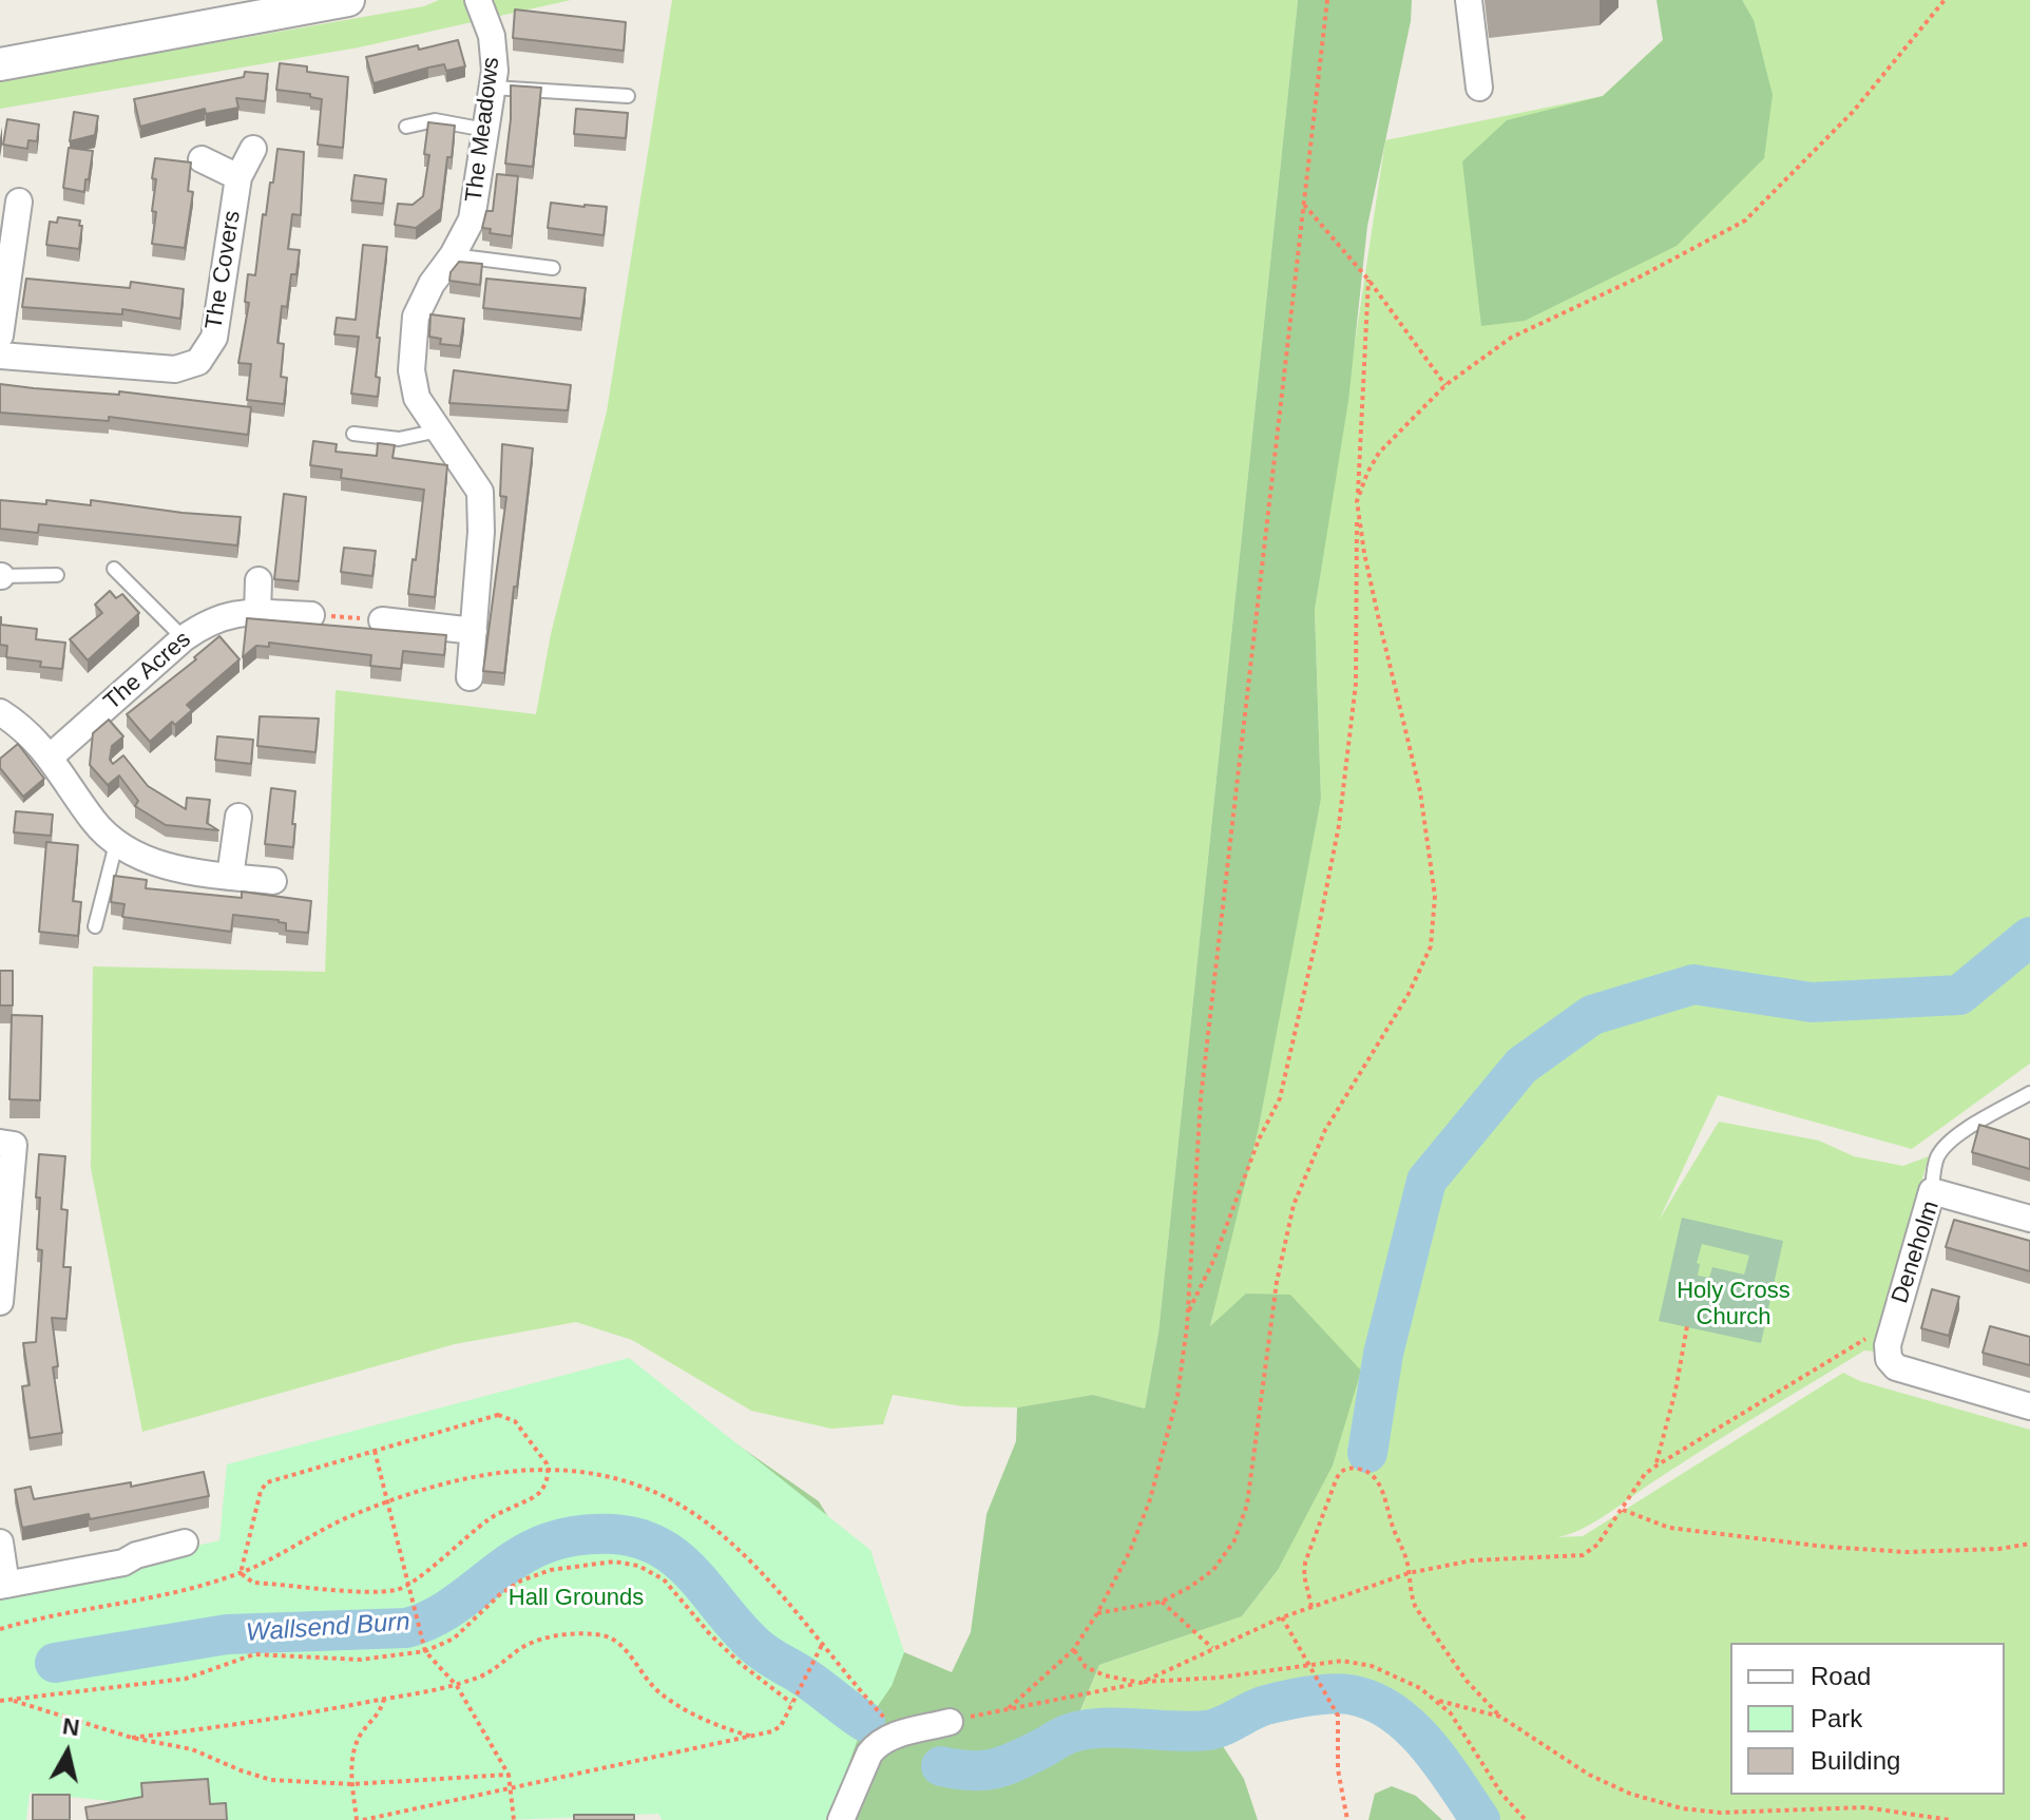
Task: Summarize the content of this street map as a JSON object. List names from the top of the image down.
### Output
{
  "streets": {
    "street": [
      "The Meadows",
      "The Covers",
      "The Acres",
      "Deneholm"
    ]
  },
  "water": ["Wallsend Burn"],
  "parks": ["Holy Cross Church", "Hall Grounds"],
  "legend": ["Road", "Park", "Building"],
  "north": "top"
}
